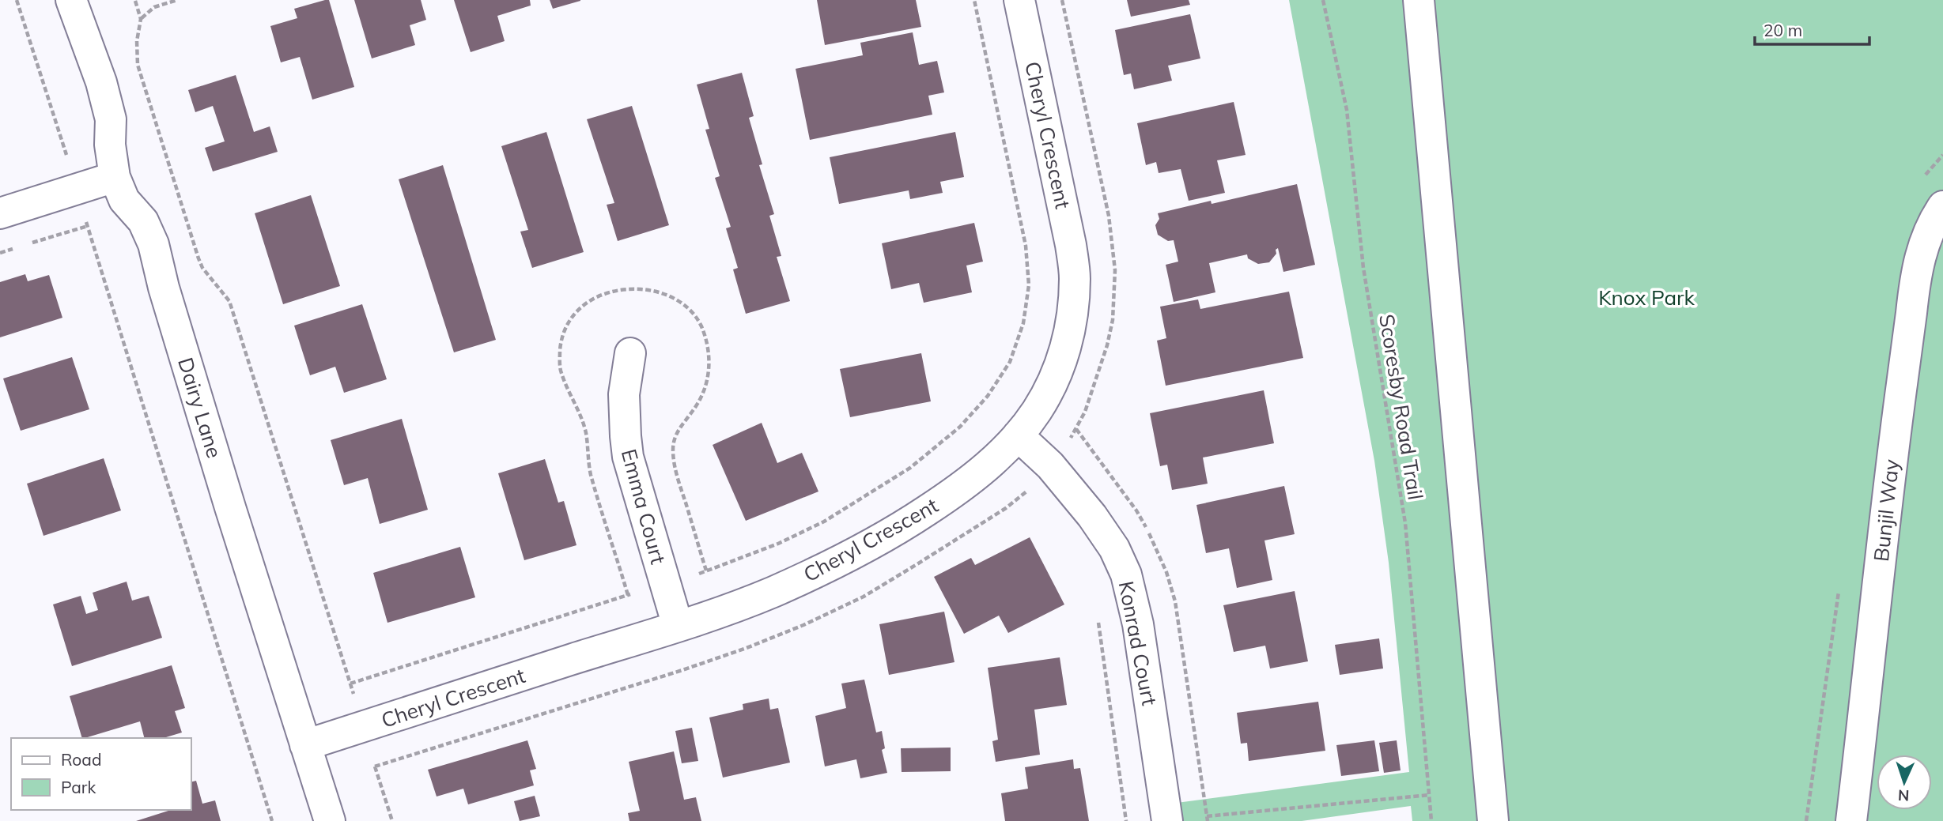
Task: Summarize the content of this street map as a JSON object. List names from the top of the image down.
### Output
{
  "streets": {
    "street": [
      "Cheryl Crescent",
      "Dairy Lane",
      "Emma Court",
      "Bunjil Way",
      "Konrad Court"
    ],
    "path": ["Scoresby Road Trail"]
  },
  "crossings": [
    ["Cheryl Crescent", "Dairy Lane"],
    ["Cheryl Crescent", "Emma Court"],
    ["Cheryl Crescent", "Konrad Court"]
  ],
  "parks": ["Knox Park"],
  "legend": ["Road", "Park"],
  "scale_bar": "20 m",
  "north": "bottom"
}
